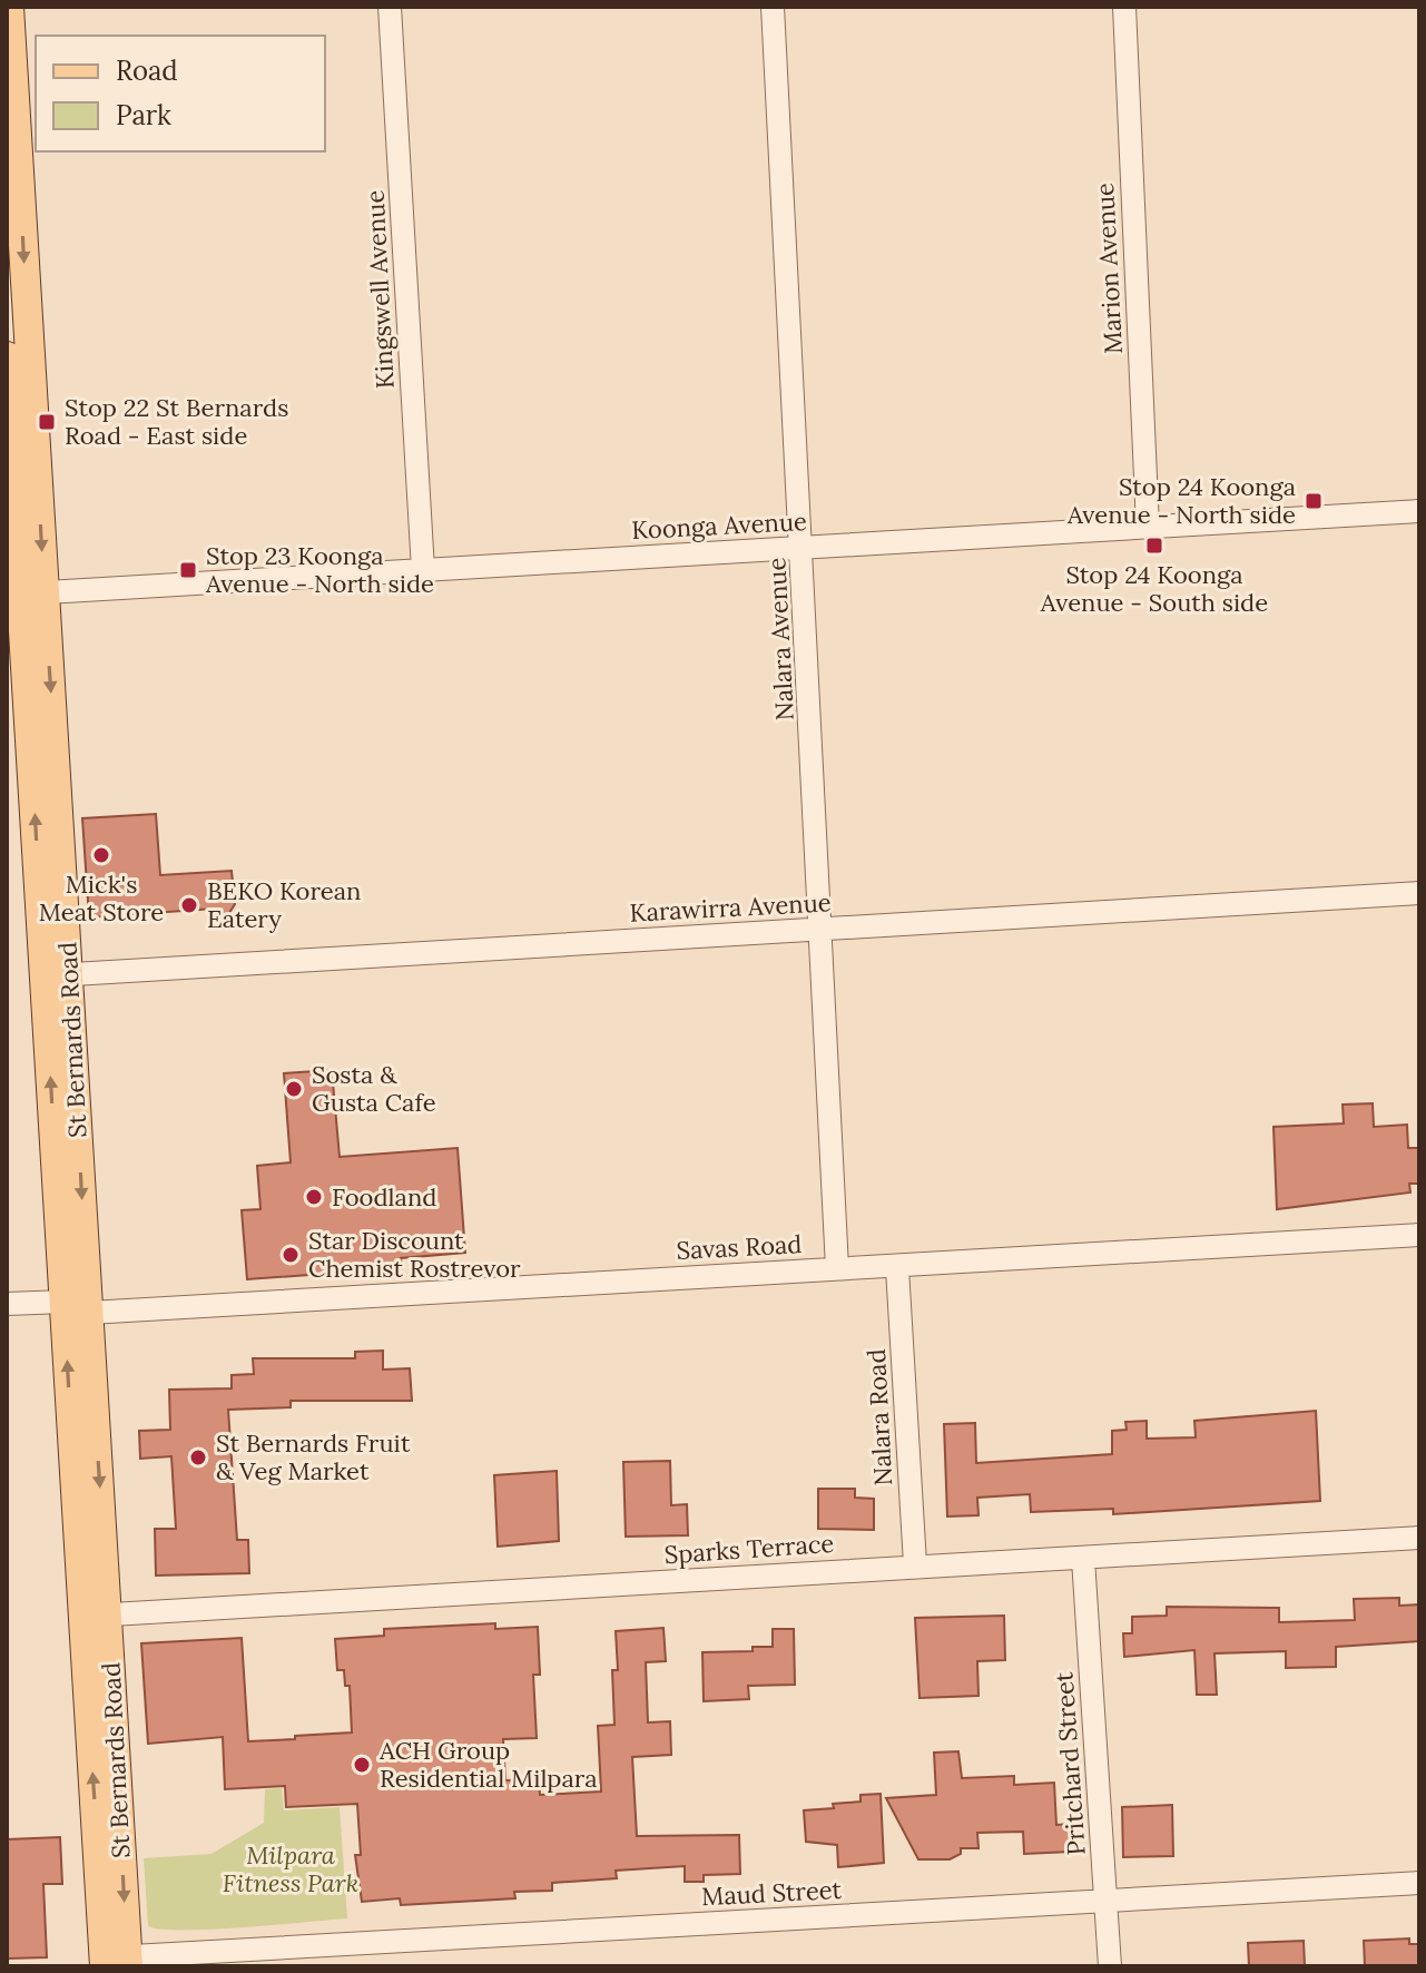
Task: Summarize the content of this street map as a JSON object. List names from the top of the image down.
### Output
{
  "streets": {
    "main road": ["St Bernards Road"],
    "street": [
      "Marion Avenue",
      "Kingswell Avenue",
      "Koonga Avenue",
      "Nalara Avenue",
      "Karawirra Avenue",
      "Savas Road",
      "Nalara Road",
      "Sparks Terrace",
      "Pritchard Street",
      "Maud Street"
    ]
  },
  "crossings": [
    ["Marion Avenue", "Koonga Avenue"],
    ["Kingswell Avenue", "Koonga Avenue"],
    ["Koonga Avenue", "Nalara Avenue"],
    ["Koonga Avenue", "St Bernards Road"],
    ["Nalara Avenue", "Karawirra Avenue"],
    ["Nalara Avenue", "Savas Road"],
    ["Karawirra Avenue", "St Bernards Road"],
    ["St Bernards Road", "Savas Road"],
    ["St Bernards Road", "Sparks Terrace"],
    ["St Bernards Road", "Maud Street"],
    ["Savas Road", "Nalara Road"],
    ["Nalara Road", "Sparks Terrace"],
    ["Sparks Terrace", "Pritchard Street"],
    ["Pritchard Street", "Maud Street"]
  ],
  "parks": ["Milpara Fitness Park"],
  "places": {
    "transit": [
      "Stop 22 St Bernards Road - East side",
      "Stop 24 Koonga Avenue - North side",
      "Stop 24 Koonga Avenue - South side",
      "Stop 23 Koonga Avenue - North side"
    ],
    "other": [
      "Mick's Meat Store",
      "BEKO Korean Eatery",
      "Sosta & Gusta Cafe",
      "Foodland",
      "Star Discount Chemist Rostrevor",
      "St Bernards Fruit & Veg Market",
      "ACH Group Residential Milpara"
    ]
  },
  "legend": ["Road", "Park"]
}
